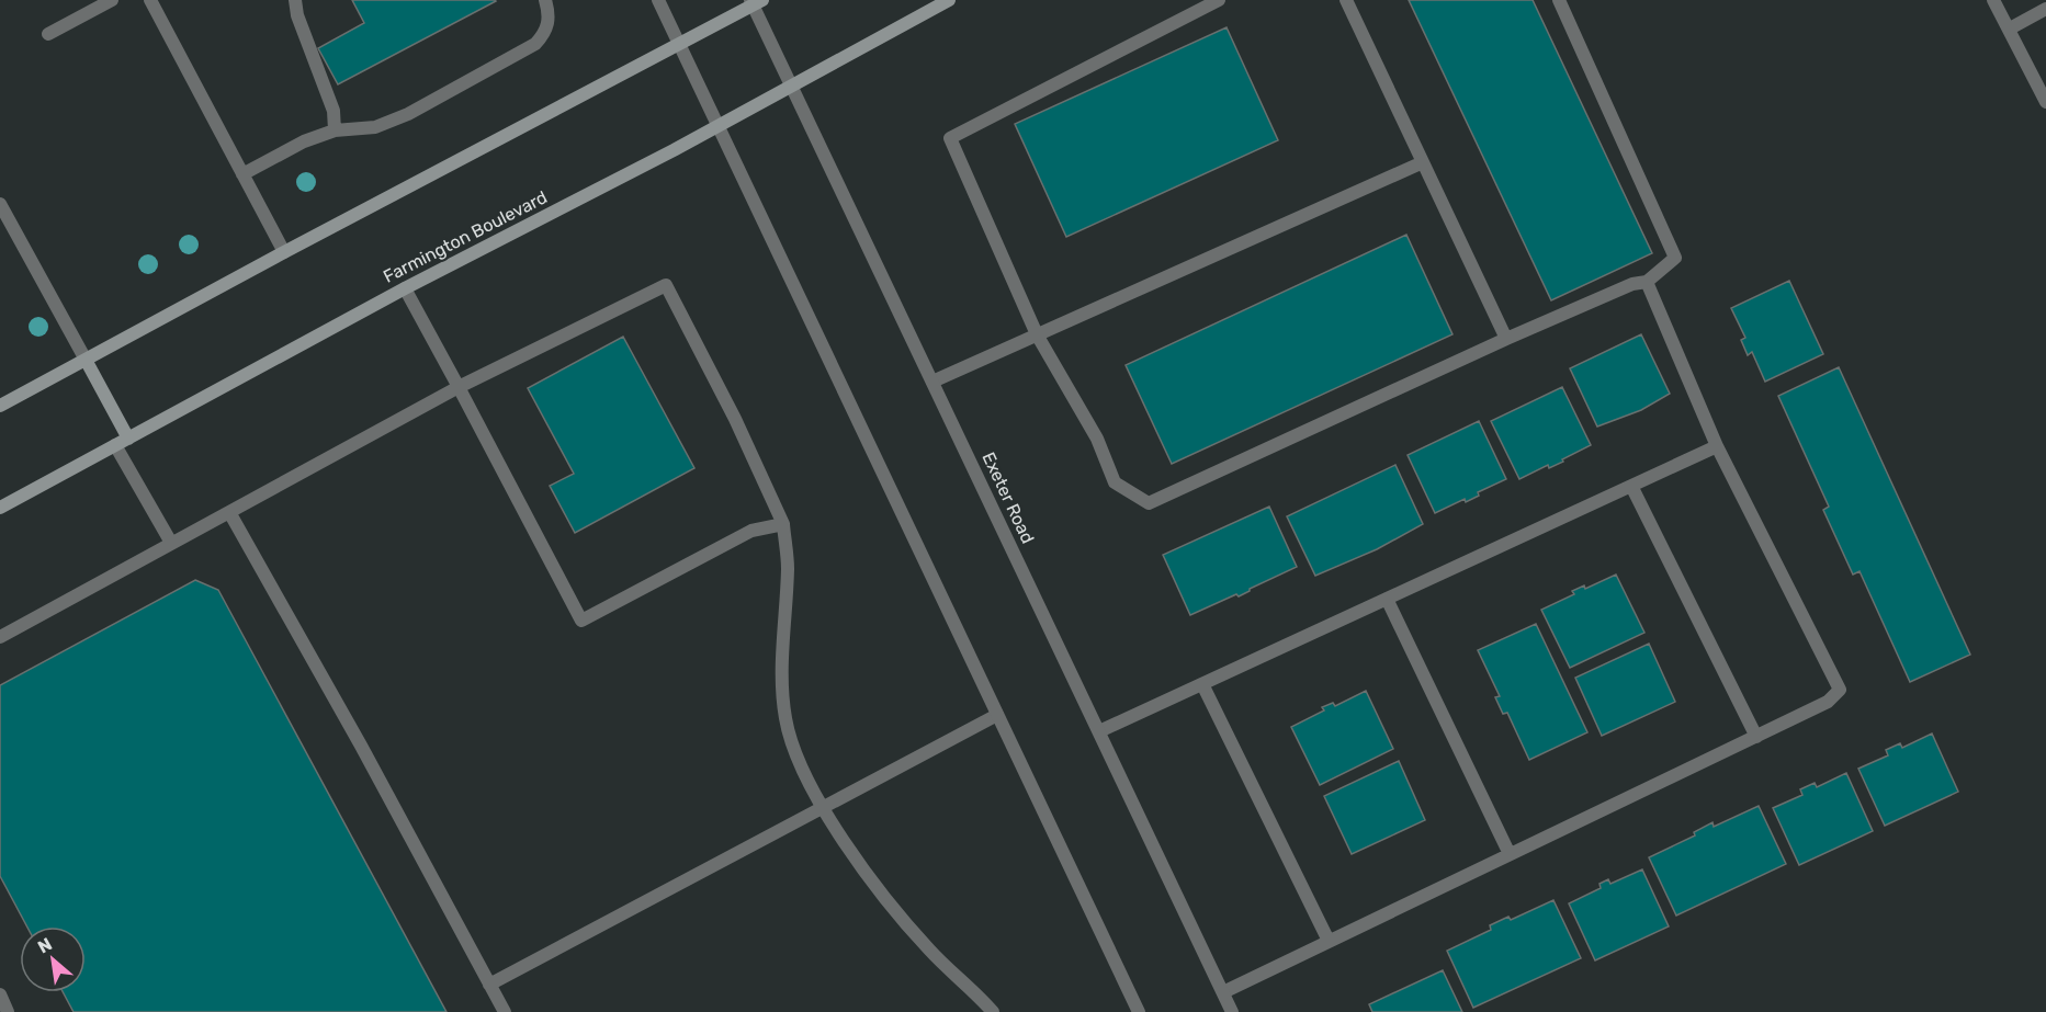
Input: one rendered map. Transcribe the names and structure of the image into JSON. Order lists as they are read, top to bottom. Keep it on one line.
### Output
{"streets":{"main road":["Farmington Boulevard"],"street":["Exeter Road"]},"crossings":[["Farmington Boulevard","Exeter Road"]],"north":"top left"}
